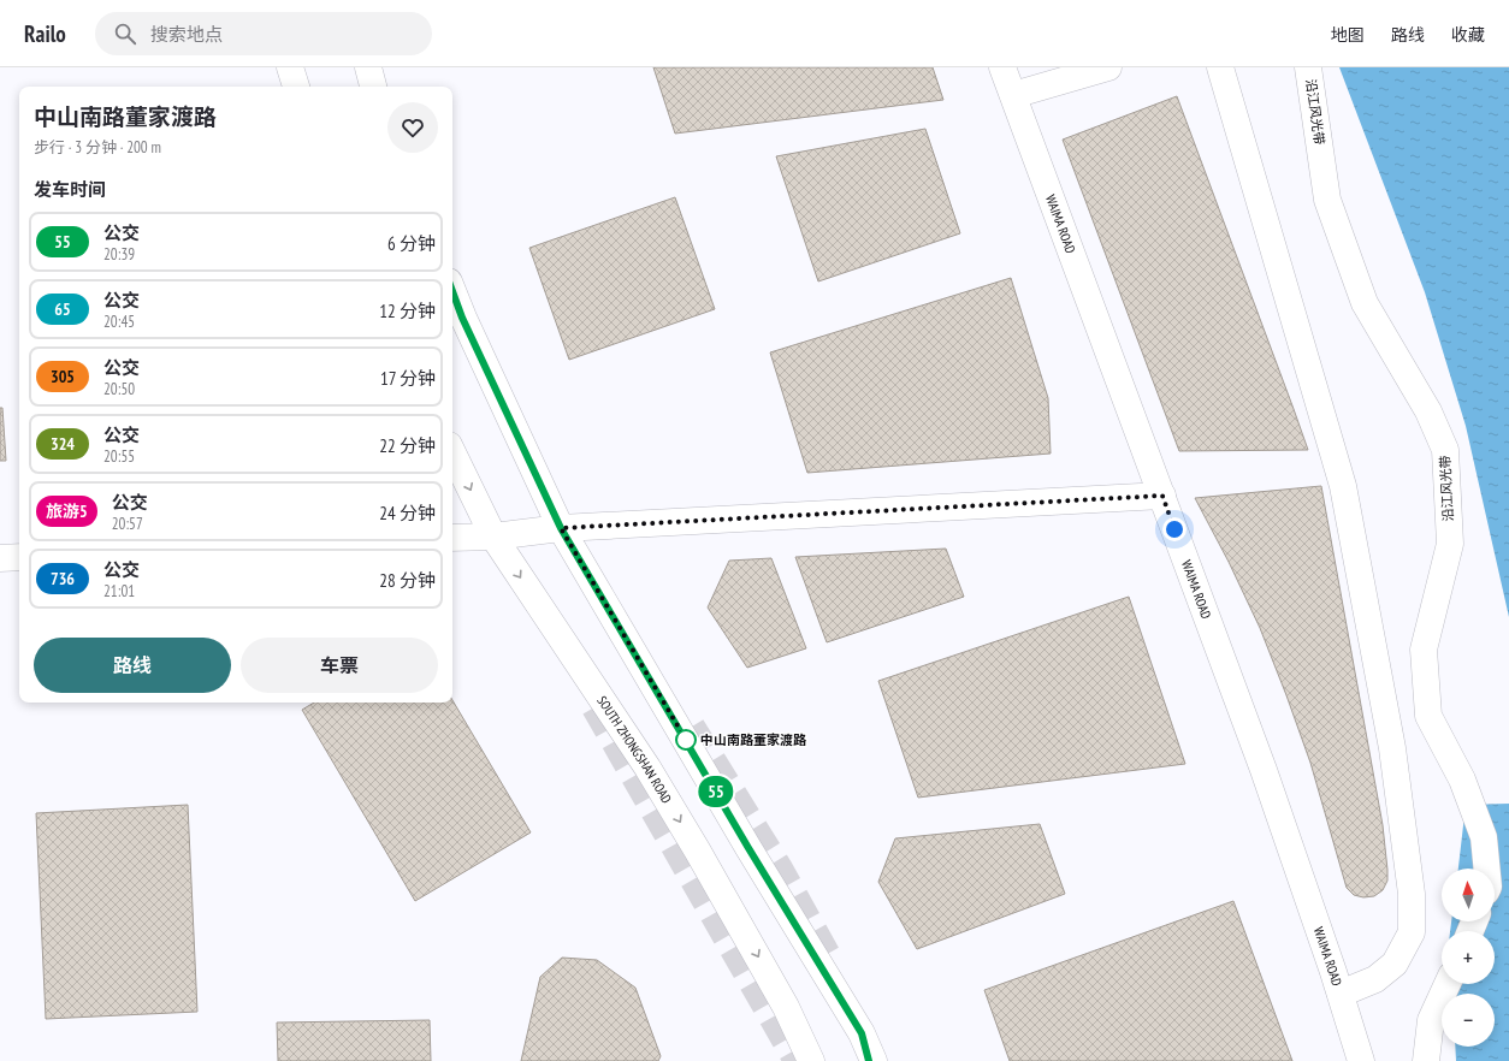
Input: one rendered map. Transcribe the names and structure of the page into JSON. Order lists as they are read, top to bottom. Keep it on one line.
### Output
{"streets":{"street":["沿江风光带","WAIMA ROAD","SOUTH ZHONGSHAN ROAD"]},"places":["中山南路董家渡路"],"lines":["bus line 55"],"north":"top","page":{"header":"Railo","search":"搜索地点","nav":["地图","路线","收藏"],"on_map":"55","heading":[["中山南路董家渡路","步行 · 3 分钟 · 200 m"],"发车时间"],"list":[{"mark":"55","name":"公交","note":"20:39","value":"6 分钟"},{"mark":"65","name":"公交","note":"20:45","value":"12 分钟"},{"mark":"305","name":"公交","note":"20:50","value":"17 分钟"},{"mark":"324","name":"公交","note":"20:55","value":"22 分钟"},{"mark":"旅游5","name":"公交","note":"20:57","value":"24 分钟"},{"mark":"736","name":"公交","note":"21:01","value":"28 分钟"}],"buttons":["路线","车票"],"map_buttons":["+","−"]}}
